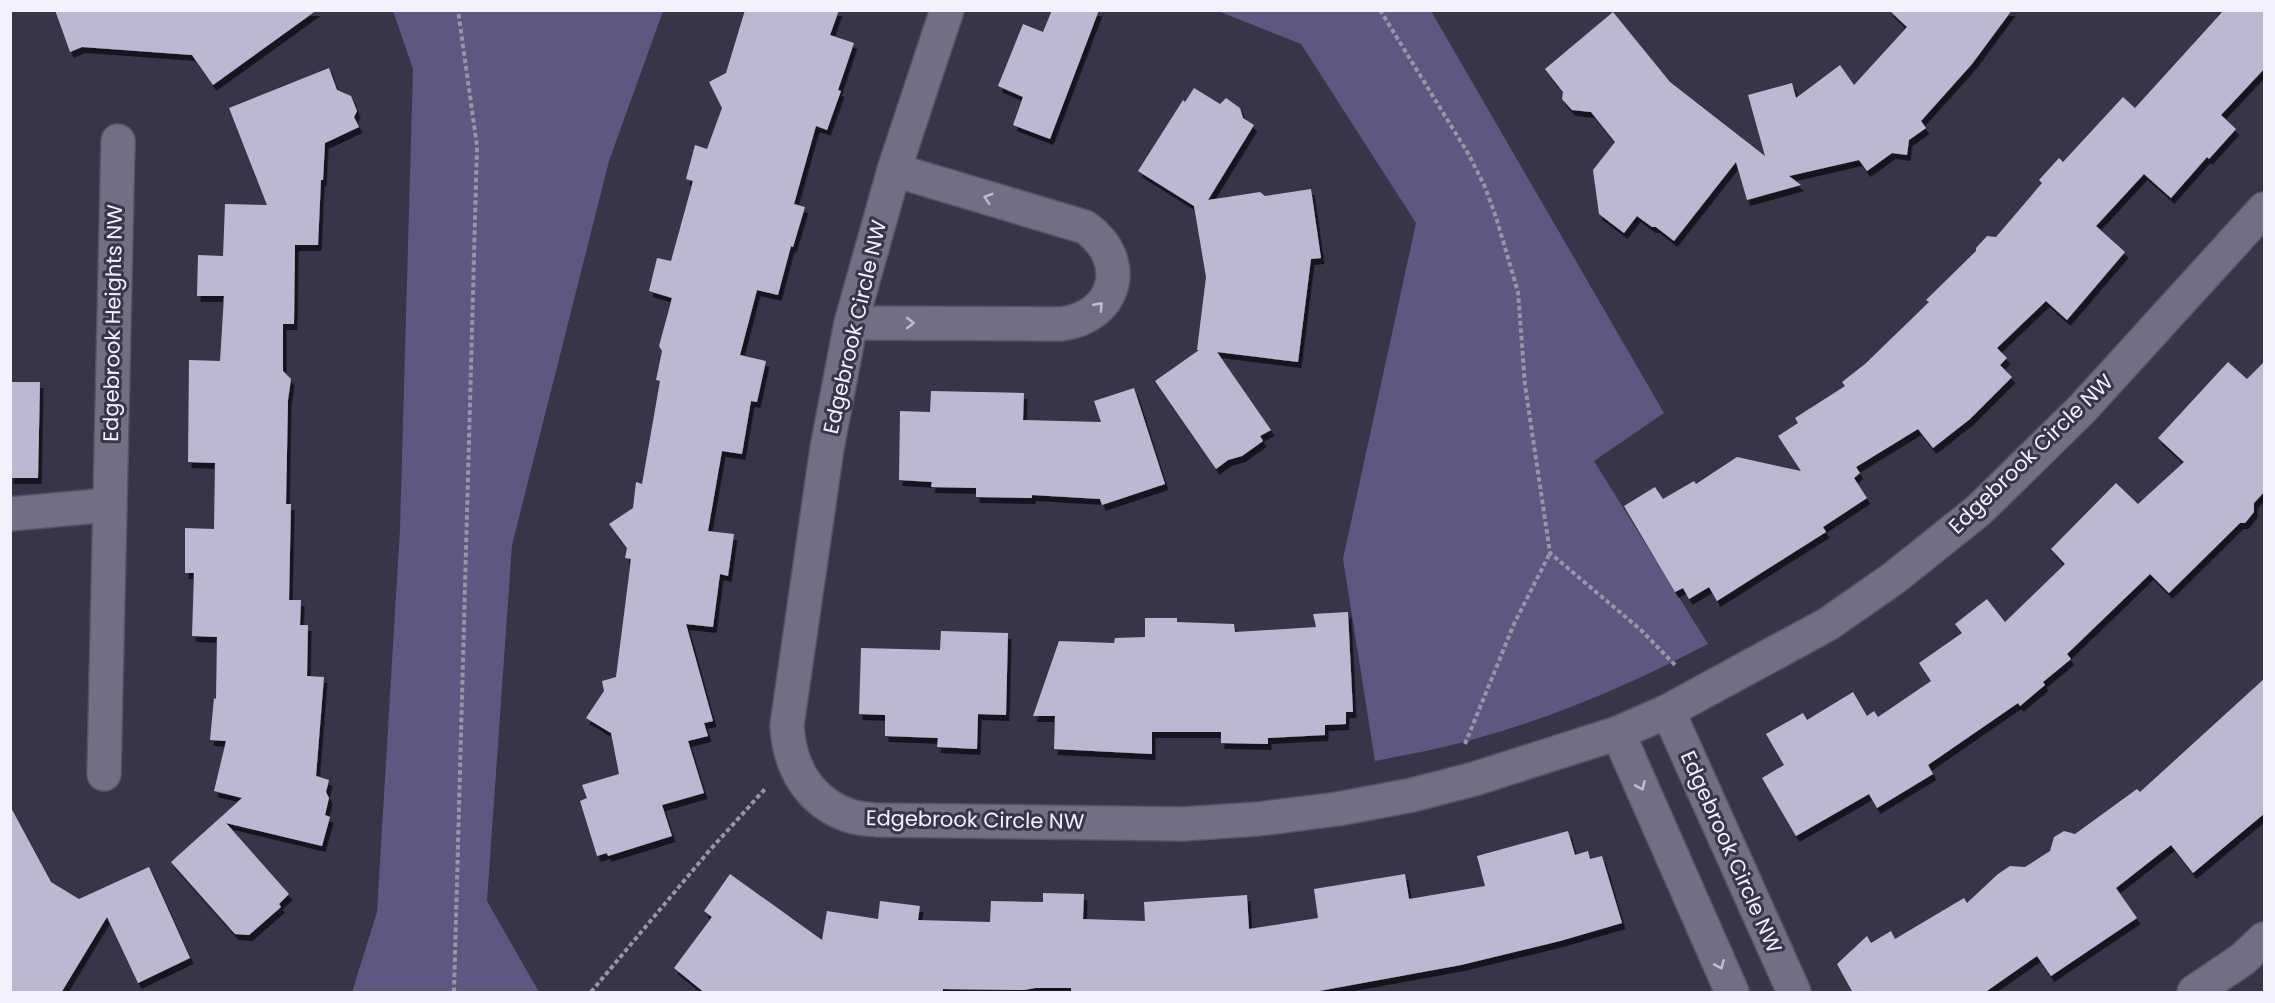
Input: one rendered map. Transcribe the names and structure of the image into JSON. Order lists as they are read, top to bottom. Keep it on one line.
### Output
{"streets":{"street":["Edgebrook Heights NW","Edgebrook Circle NW"]}}
